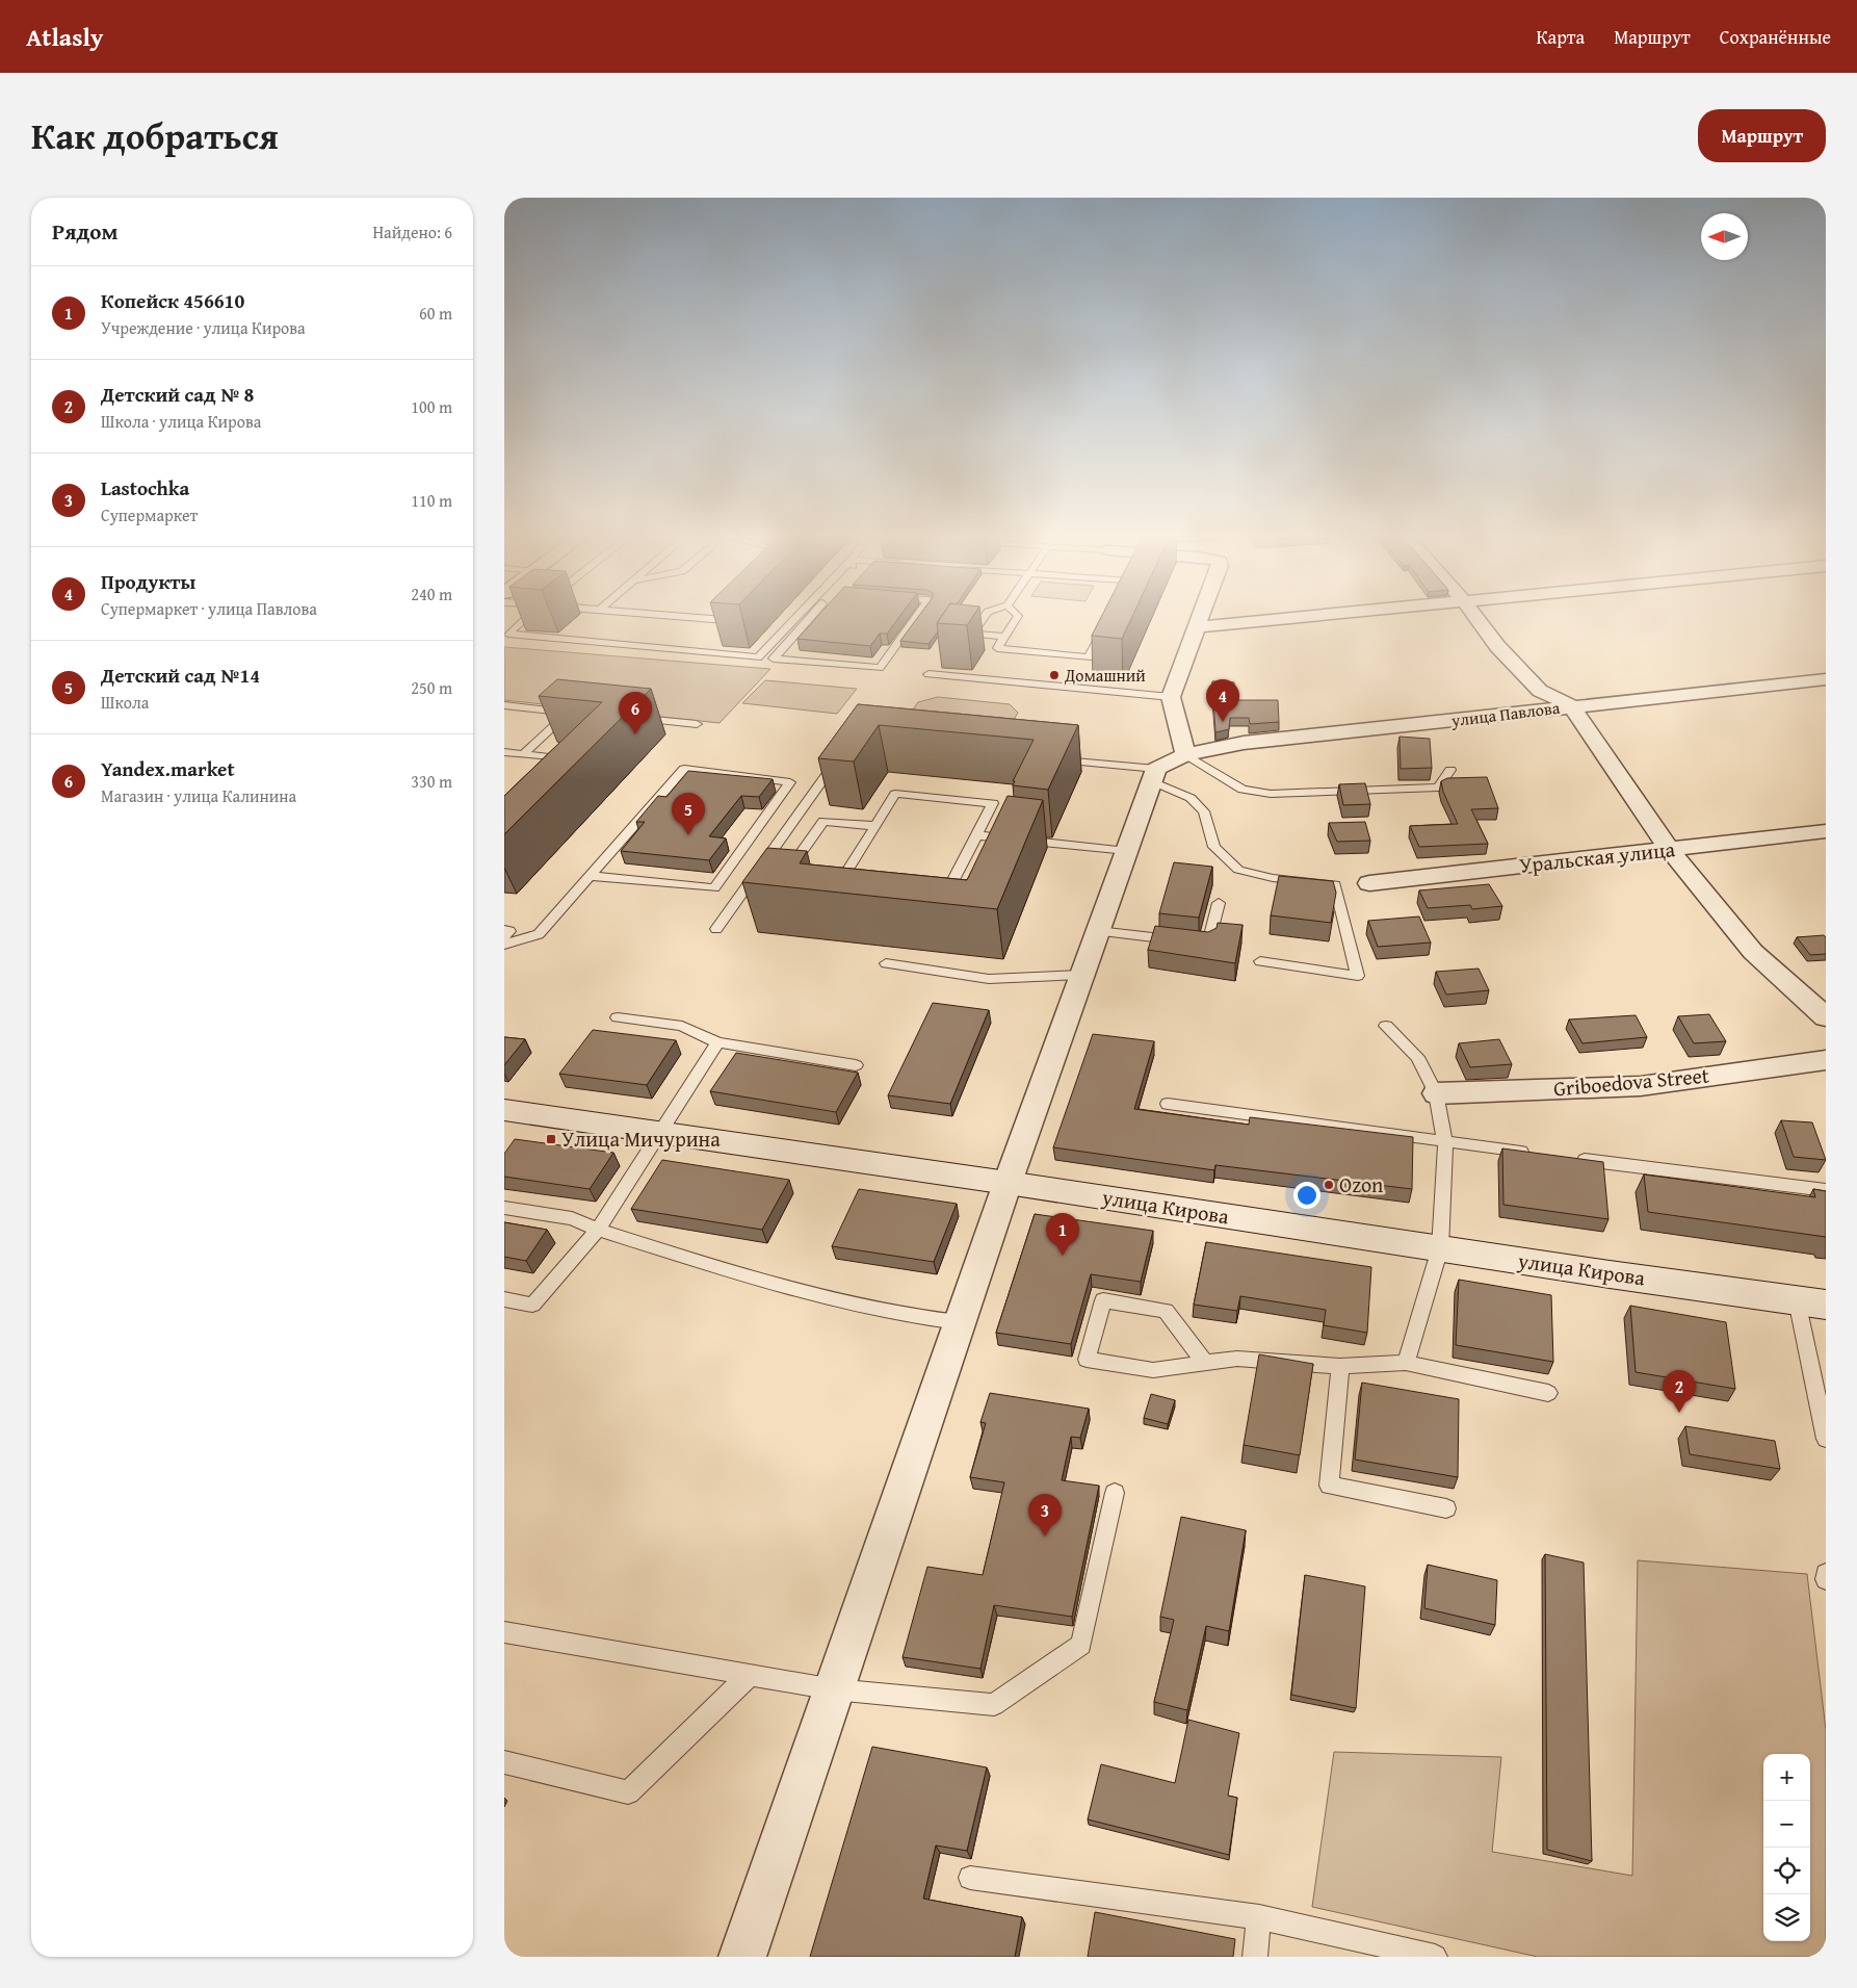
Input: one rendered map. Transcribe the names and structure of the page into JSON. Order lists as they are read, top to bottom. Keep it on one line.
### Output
{"streets":{"main road":["улица Кирова"],"street":["улица Павлова","Уральская улица","Griboedova Street"]},"places":{"other":["Домашний","Ozon"],"transit":["Улица Мичурина"]},"north":"left","page":{"header":"Atlasly","nav":["Карта","Маршрут","Сохранённые"],"title":"Как добраться","buttons":"Маршрут","heading":["Рядом","Найдено: 6"],"list":[{"mark":"1","name":"Копейск 456610","note":"Учреждение · улица Кирова","value":"60 m"},{"mark":"2","name":"Детский сад № 8","note":"Школа · улица Кирова","value":"100 m"},{"mark":"3","name":"Lastochka","note":"Супермаркет","value":"110 m"},{"mark":"4","name":"Продукты","note":"Супермаркет · улица Павлова","value":"240 m"},{"mark":"5","name":"Детский сад №14","note":"Школа","value":"250 m"},{"mark":"6","name":"Yandex.market","note":"Магазин · улица Калинина","value":"330 m"}],"pins":["4","6","5","1","2","3"],"map_buttons":["+","−"]}}
